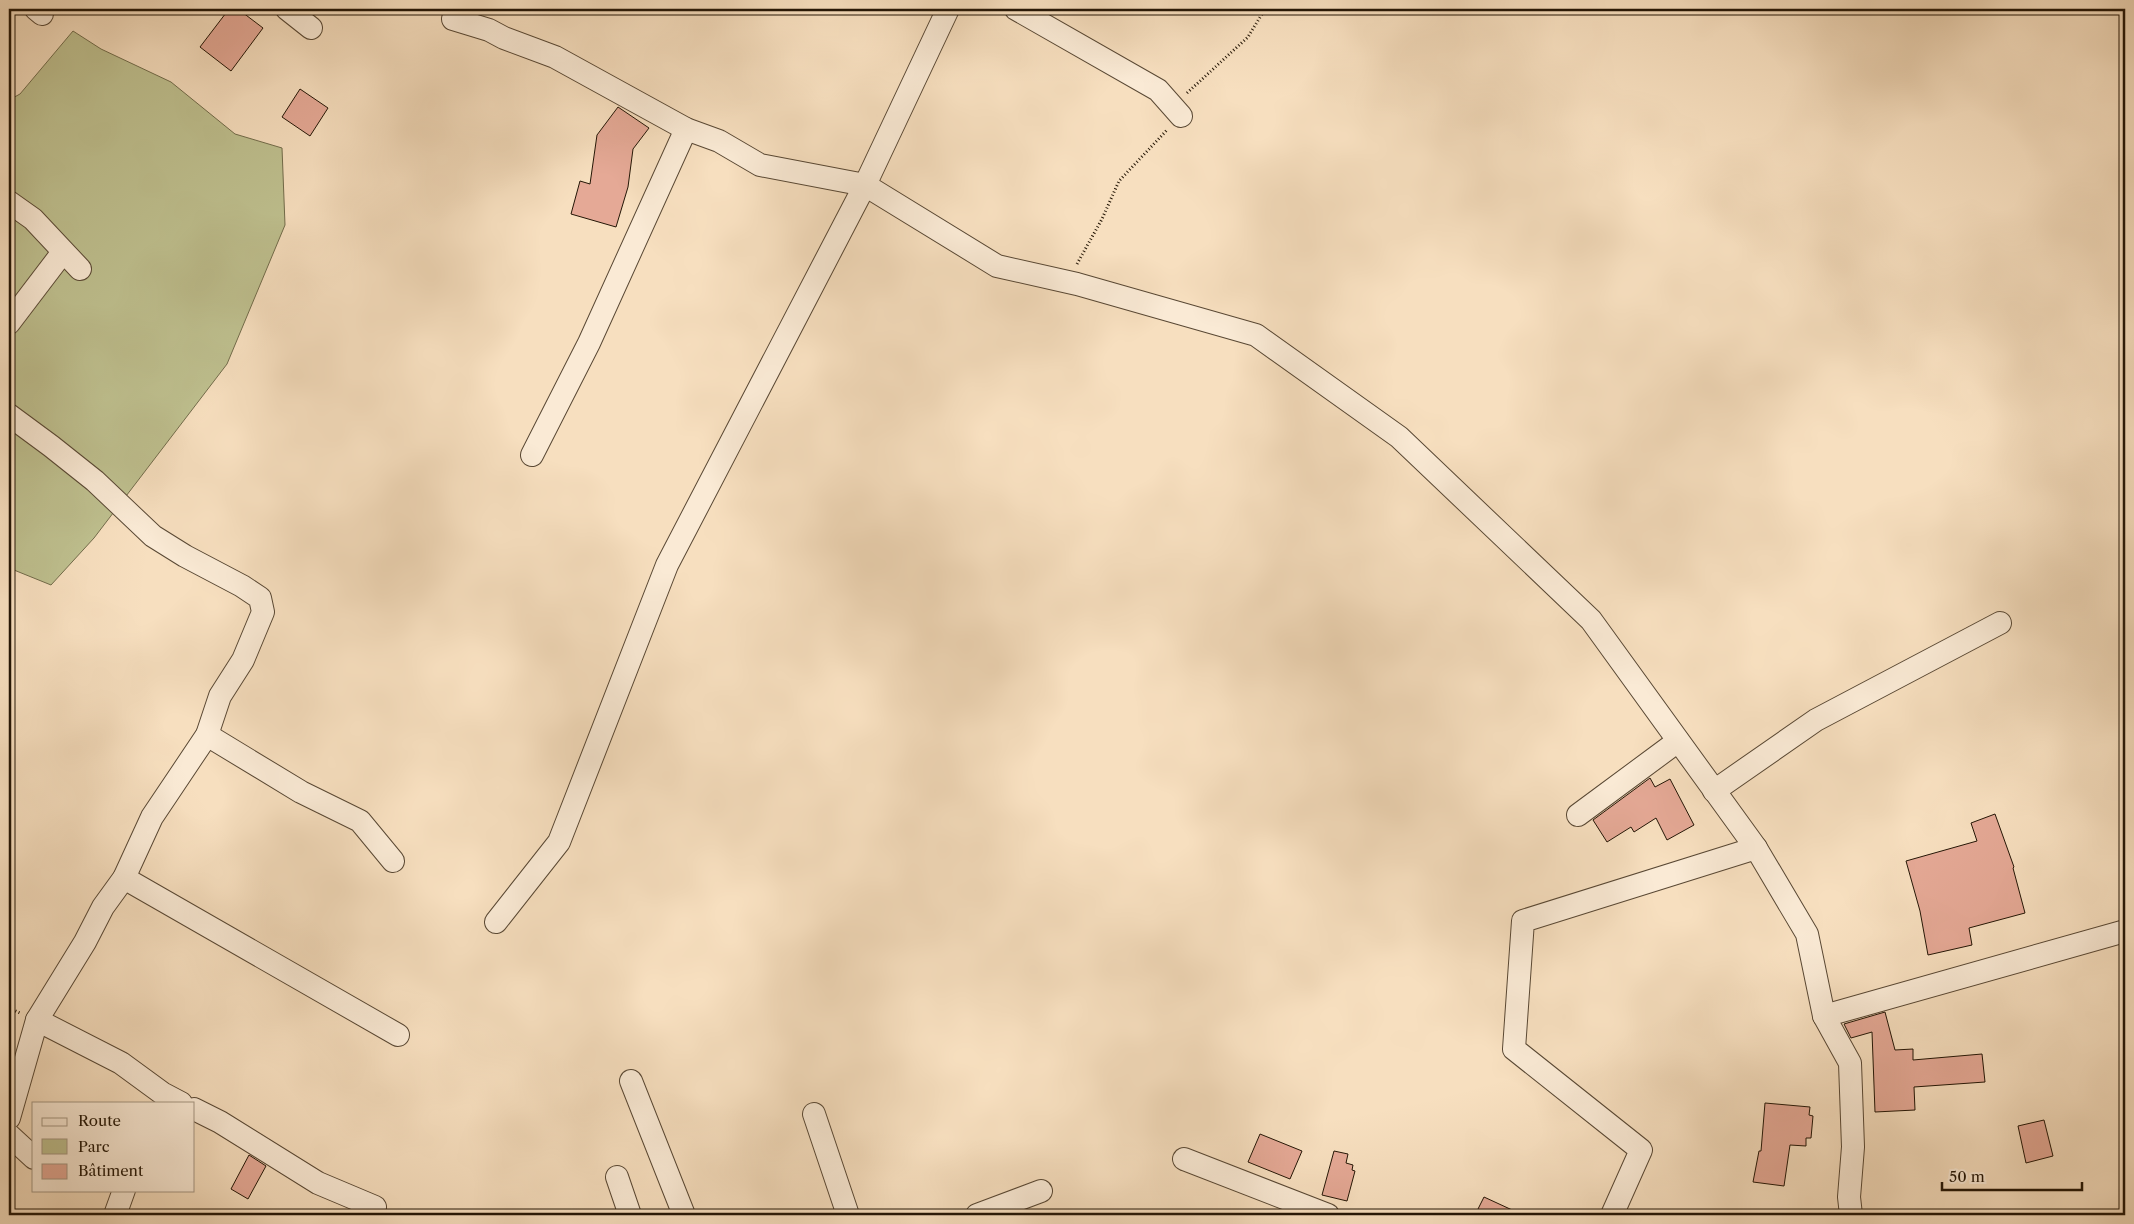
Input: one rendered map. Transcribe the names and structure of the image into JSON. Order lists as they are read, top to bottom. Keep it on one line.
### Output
{"legend":["Route","Parc","Bâtiment"],"scale_bar":"50 m"}
